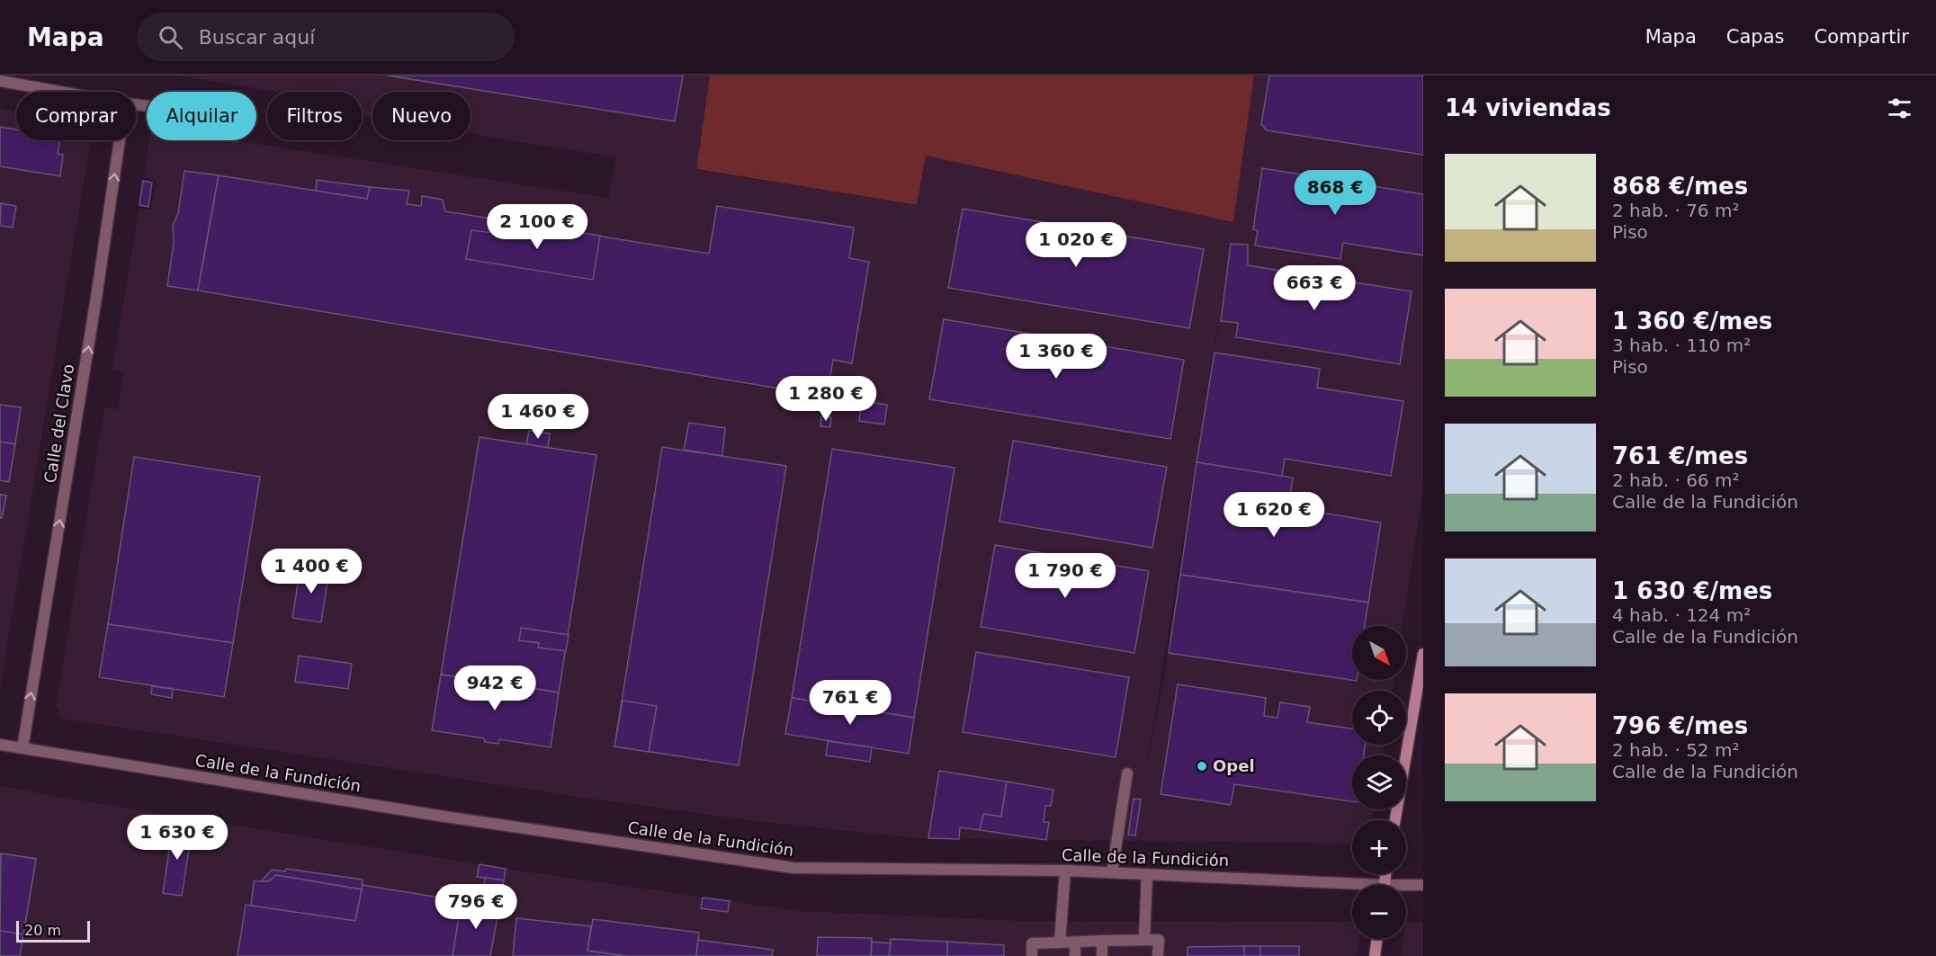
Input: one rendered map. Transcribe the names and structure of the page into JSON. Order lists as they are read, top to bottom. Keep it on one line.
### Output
{"streets":{"street":["Calle del Clavo","Calle de la Fundición"]},"crossings":[["Calle del Clavo","Calle de la Fundición"]],"one_way":["Calle del Clavo"],"places":["Opel"],"scale_bar":"20 m","north":"bottom right","page":{"header":"Mapa","search":"Buscar aquí","nav":["Mapa","Capas","Compartir"],"heading":"14 viviendas","chip":["Comprar","Alquilar","Filtros","Nuevo"],"list":[{"name":"868 €/mes","note":"2 hab. · 76 m² · Piso"},{"name":"1 360 €/mes","note":"3 hab. · 110 m² · Piso"},{"name":"761 €/mes","note":"2 hab. · 66 m² · Calle de la Fundición"},{"name":"1 630 €/mes","note":"4 hab. · 124 m² · Calle de la Fundición"},{"name":"796 €/mes","note":"2 hab. · 52 m² · Calle de la Fundición"}],"price":["868 €","2 100 €","1 020 €","663 €","1 360 €","1 280 €","1 460 €","1 620 €","1 400 €","1 790 €","942 €","761 €","1 630 €","796 €"],"map_buttons":["+","−"],"scale":"20 m"}}
